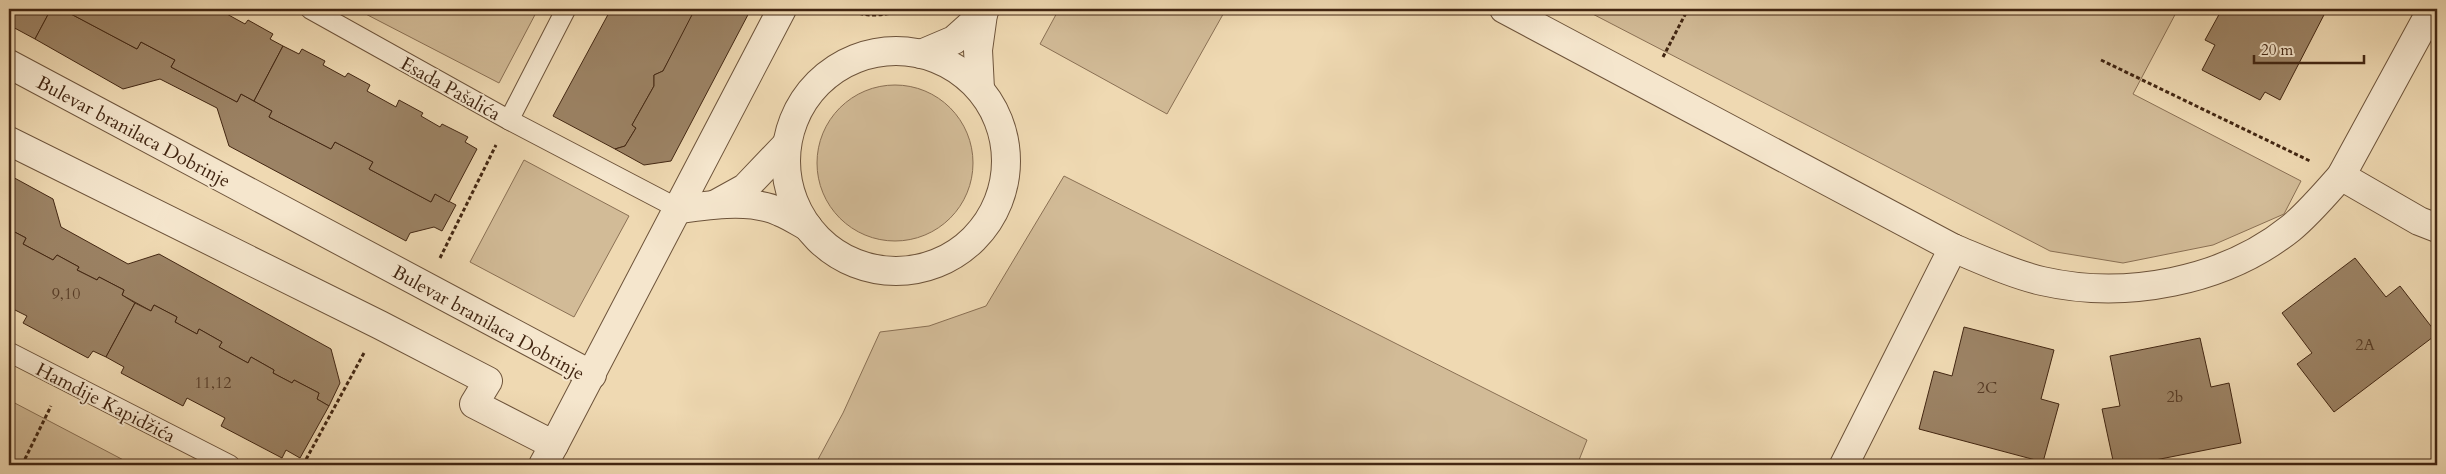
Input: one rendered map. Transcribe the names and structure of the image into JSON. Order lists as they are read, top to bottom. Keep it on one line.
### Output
{"streets":{"street":["Bulevar branilaca Dobrinje"],"lane":["Esada Pašalića","Hamdije Kapidžića"]},"house_numbers":["9,10","2A","11,12","2C","2b"],"scale_bar":"20 m"}
